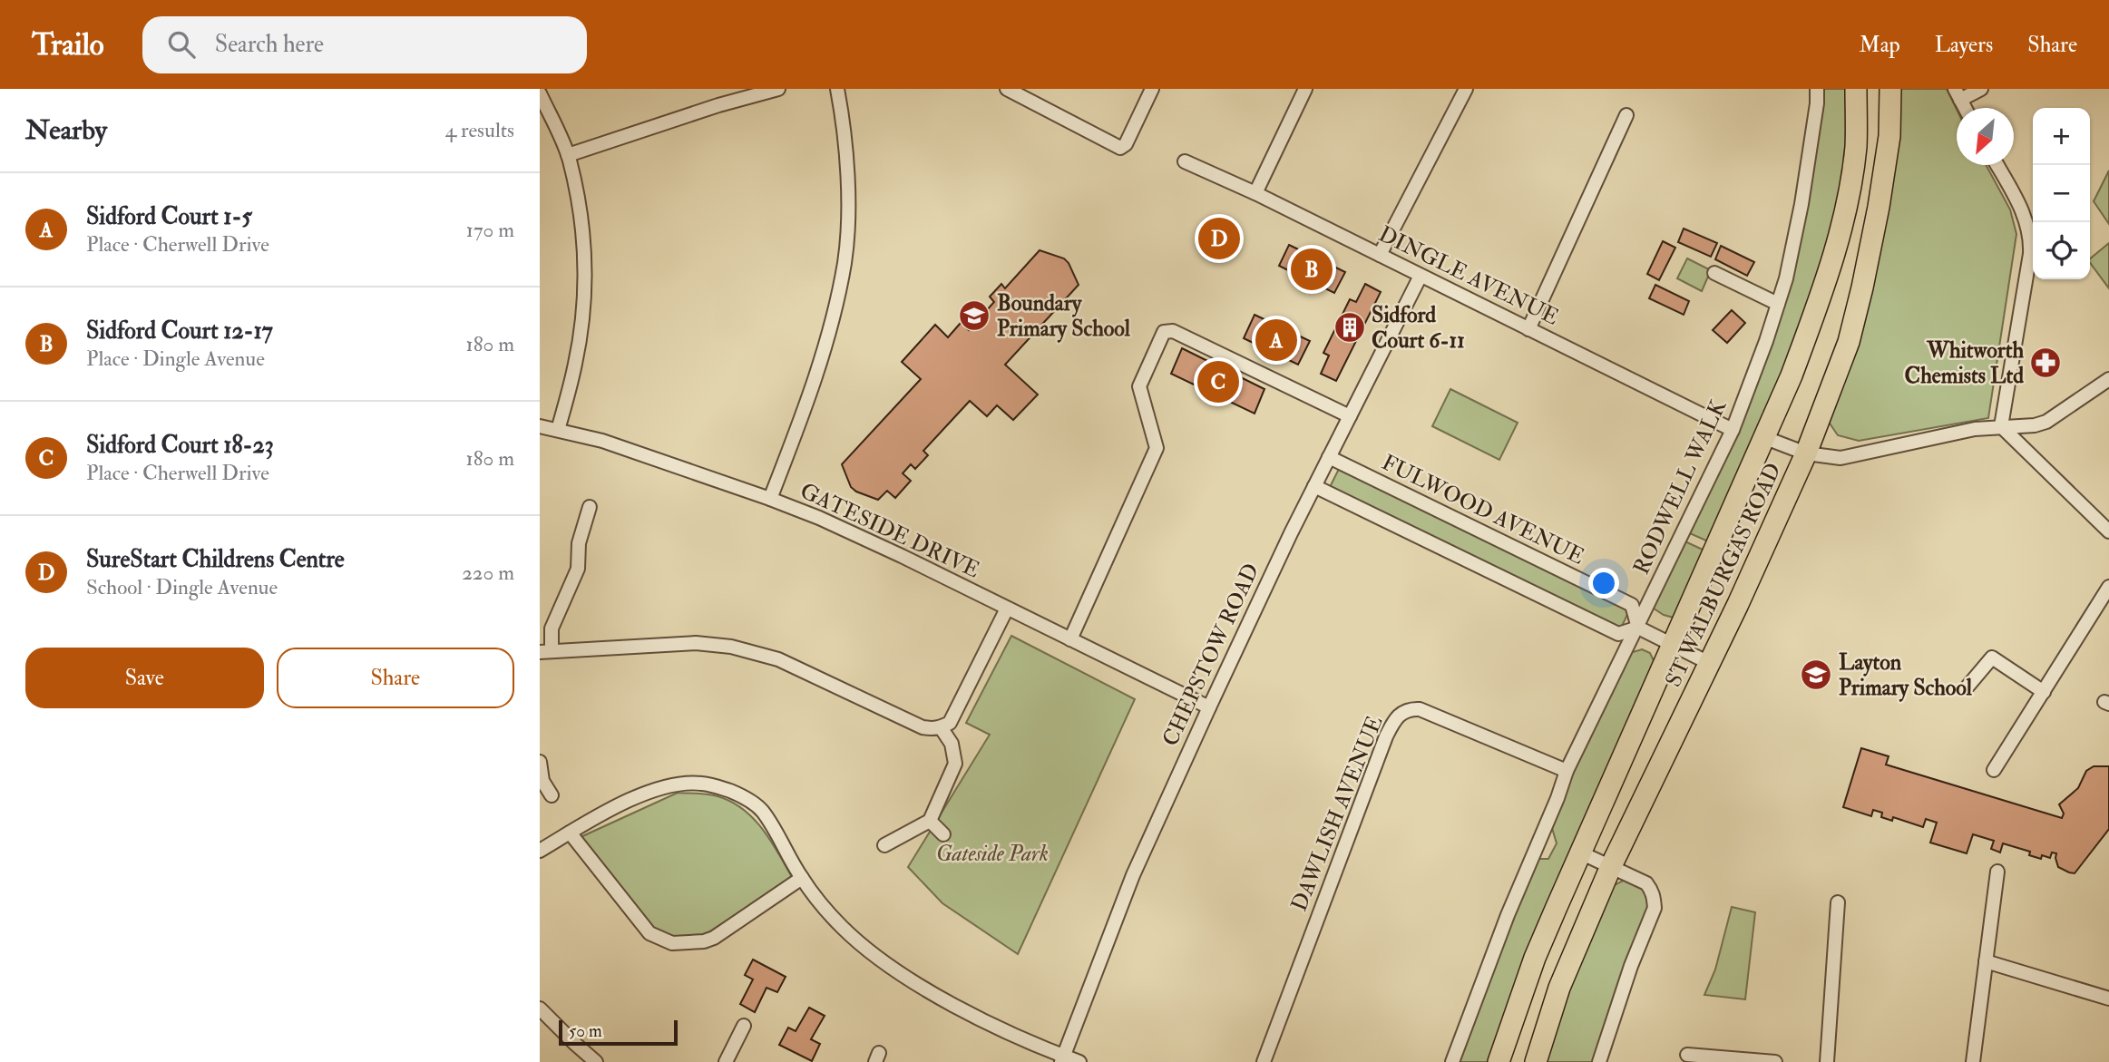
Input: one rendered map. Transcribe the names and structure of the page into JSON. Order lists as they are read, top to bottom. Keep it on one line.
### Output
{"streets":{"main road":["ST WALBURGAS ROAD"],"street":["DINGLE AVENUE","RODWELL WALK","FULWOOD AVENUE","GATESIDE DRIVE","CHEPSTOW ROAD","DAWLISH AVENUE"]},"crossings":[["DINGLE AVENUE","RODWELL WALK"],["DINGLE AVENUE","CHEPSTOW ROAD"],["RODWELL WALK","FULWOOD AVENUE"],["RODWELL WALK","DAWLISH AVENUE"],["FULWOOD AVENUE","CHEPSTOW ROAD"],["GATESIDE DRIVE","CHEPSTOW ROAD"]],"parks":["Gateside Park"],"places":{"school or university":["Boundary Primary School","Layton Primary School"],"building":["Sidford Court 6-11"],"pharmacy":["Whitworth Chemists Ltd"]},"scale_bar":"50 m","north":"bottom left","page":{"header":"Trailo","search":"Search here","nav":["Map","Layers","Share"],"heading":["Nearby","4 results"],"map_buttons":["+","−"],"list":[{"mark":"A","name":"Sidford Court 1-5","note":"Place · Cherwell Drive","value":"170 m"},{"mark":"B","name":"Sidford Court 12-17","note":"Place · Dingle Avenue","value":"180 m"},{"mark":"C","name":"Sidford Court 18-23","note":"Place · Cherwell Drive","value":"180 m"},{"mark":"D","name":"SureStart Childrens Centre","note":"School · Dingle Avenue","value":"220 m"}],"pins":["D","B","A","C"],"buttons":["Save","Share"],"scale":"50 m"}}
